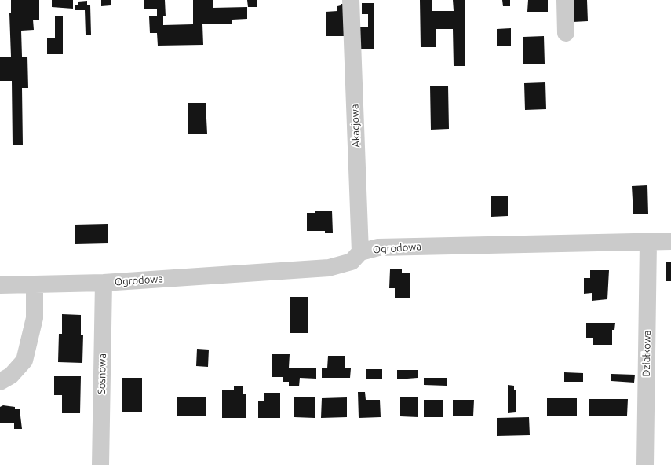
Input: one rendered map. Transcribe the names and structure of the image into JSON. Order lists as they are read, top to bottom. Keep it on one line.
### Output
{"streets":{"street":["Akacjowa","Ogrodowa","Działkowa","Sosnowa"]},"crossings":[["Akacjowa","Ogrodowa"],["Ogrodowa","Działkowa"],["Ogrodowa","Sosnowa"]]}
